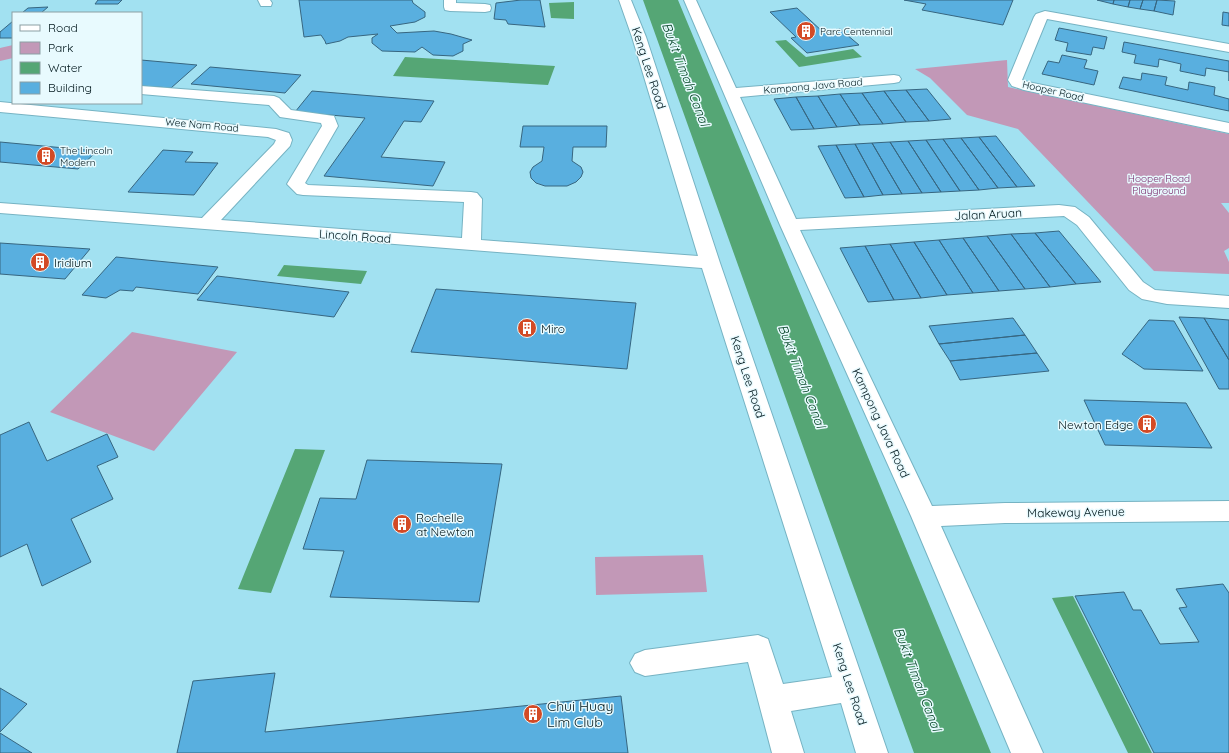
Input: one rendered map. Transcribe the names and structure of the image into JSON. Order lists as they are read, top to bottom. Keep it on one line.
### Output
{"streets":{"street":["Keng Lee Road","Kampong Java Road","Hooper Road","Wee Nam Road","Jalan Aruan","Lincoln Road","Makeway Avenue"]},"crossings":[["Keng Lee Road","Lincoln Road"],["Kampong Java Road","Jalan Aruan"],["Kampong Java Road","Makeway Avenue"],["Wee Nam Road","Lincoln Road"]],"water":["Bukit Timah Canal"],"parks":["Hooper Road Playground"],"places":{"building":["Parc Centennial","The Lincoln Modern","Iridium","Miro","Newton Edge","Rochelle at Newton","Chui Huay Lim Club"]},"legend":["Road","Park","Water","Building"]}
